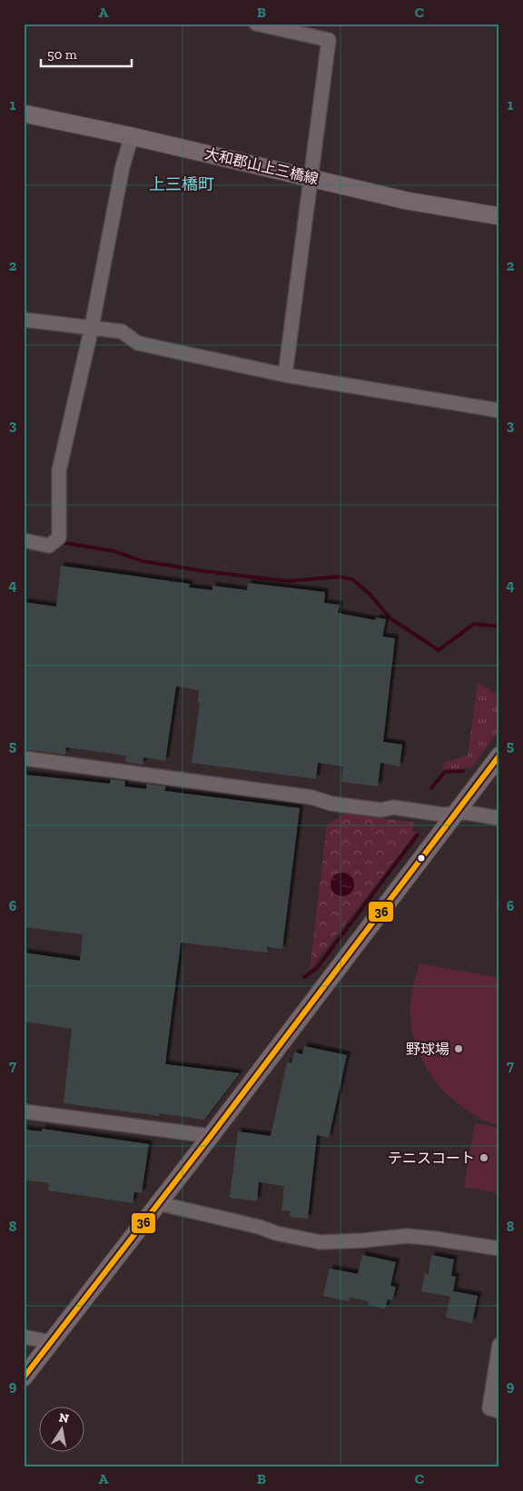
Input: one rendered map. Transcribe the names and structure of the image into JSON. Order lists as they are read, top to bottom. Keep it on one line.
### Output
{"streets":{"main road":["大和郡山上三橋線"]},"districts":["上三橋町"],"places":["野球場","テニスコート"],"lines":["transit line 36"],"scale_bar":"50 m","north":"top","grid":{"columns":["A","B","C"],"rows":["1","2","3","4","5","6","7","8","9"]}}
